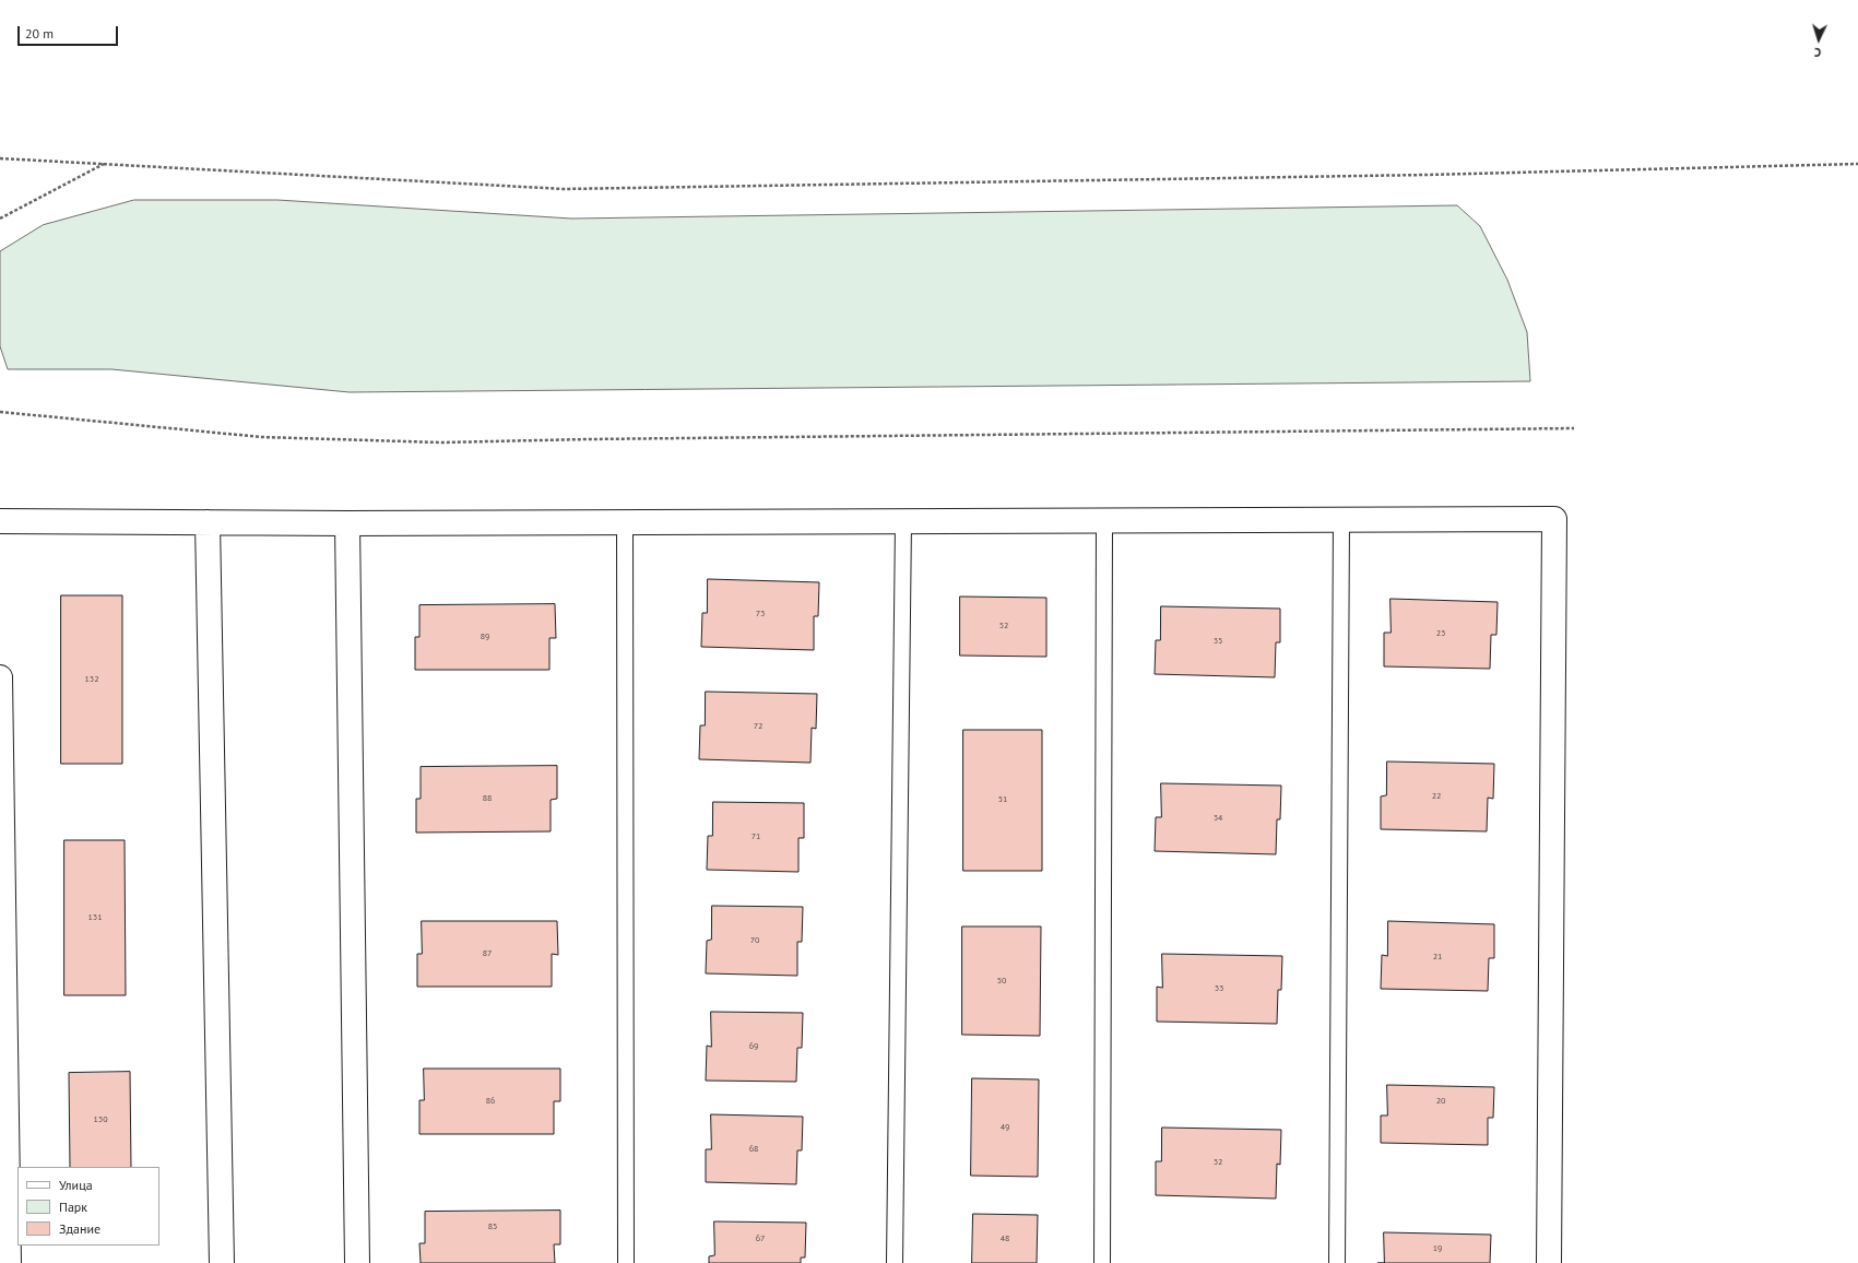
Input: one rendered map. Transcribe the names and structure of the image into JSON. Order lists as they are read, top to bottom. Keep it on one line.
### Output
{"house_numbers":["73","52","23","89","35","132","72","22","88","51","34","71","131","70","87","21","50","33","69","86","20","130","49","68","32","85","67","48","19"],"legend":["Улица","Парк","Здание"],"scale_bar":"20 m","north":"bottom"}
